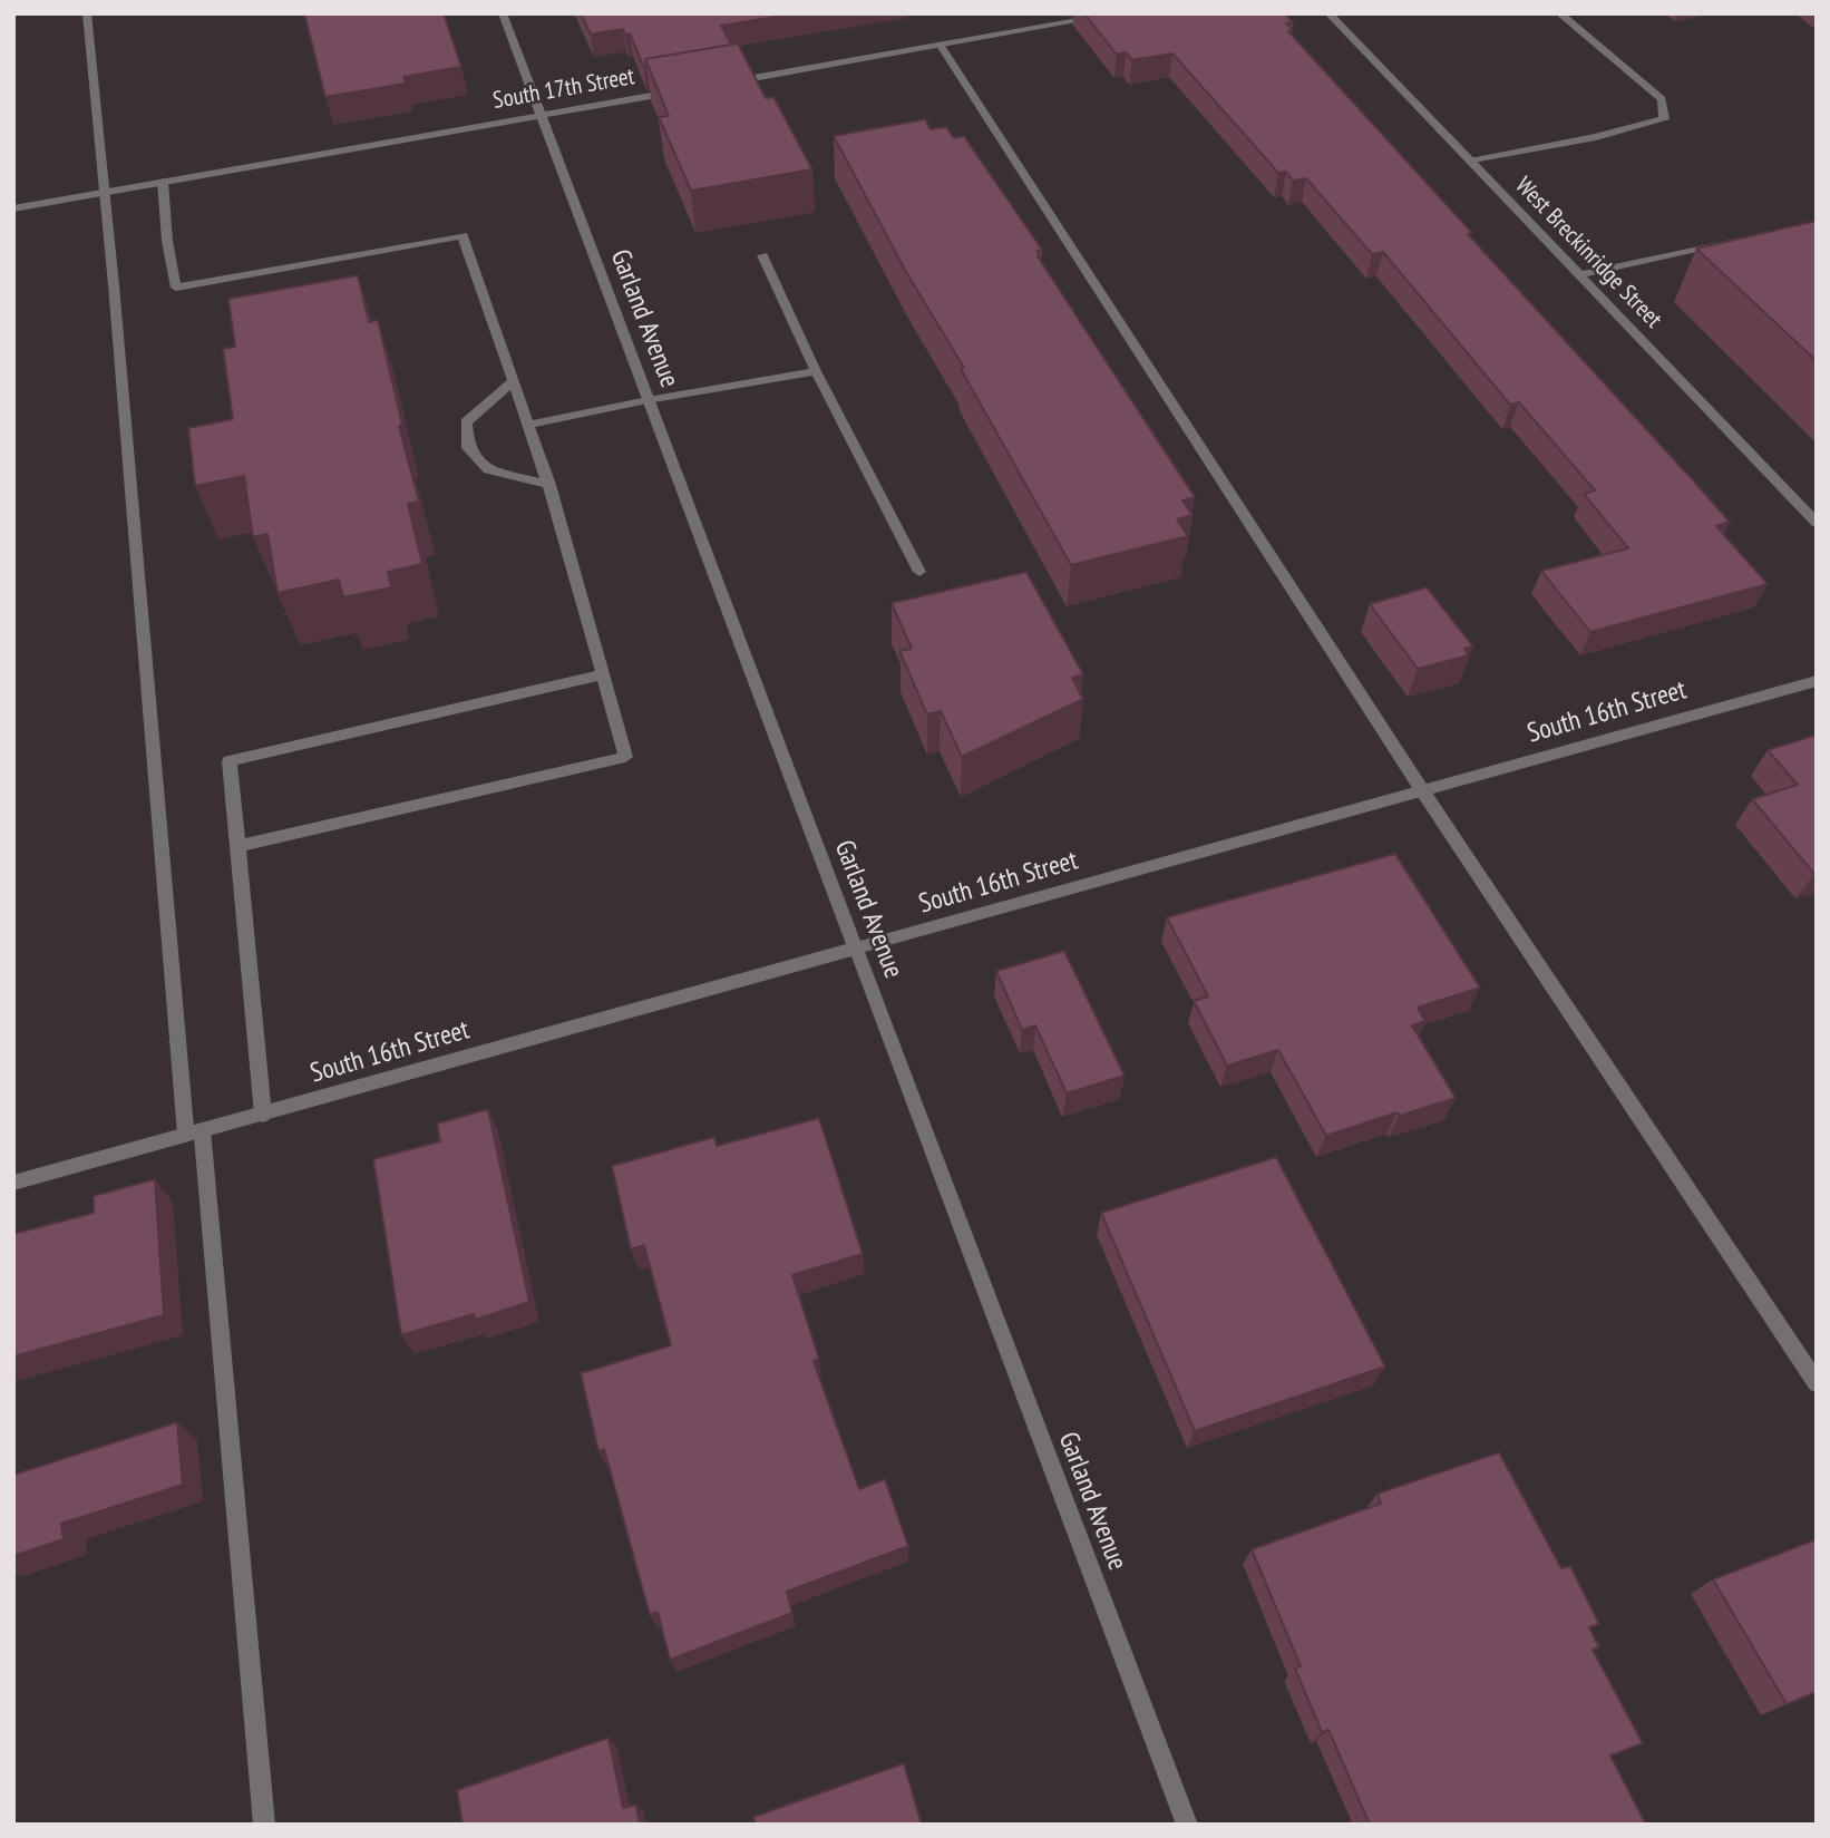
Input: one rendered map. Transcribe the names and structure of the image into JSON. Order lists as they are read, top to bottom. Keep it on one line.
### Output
{"streets":{"street":["South 17th Street","West Breckinridge Street","Garland Avenue","South 16th Street"]},"crossings":[["South 17th Street","Garland Avenue"],["Garland Avenue","South 16th Street"]]}
